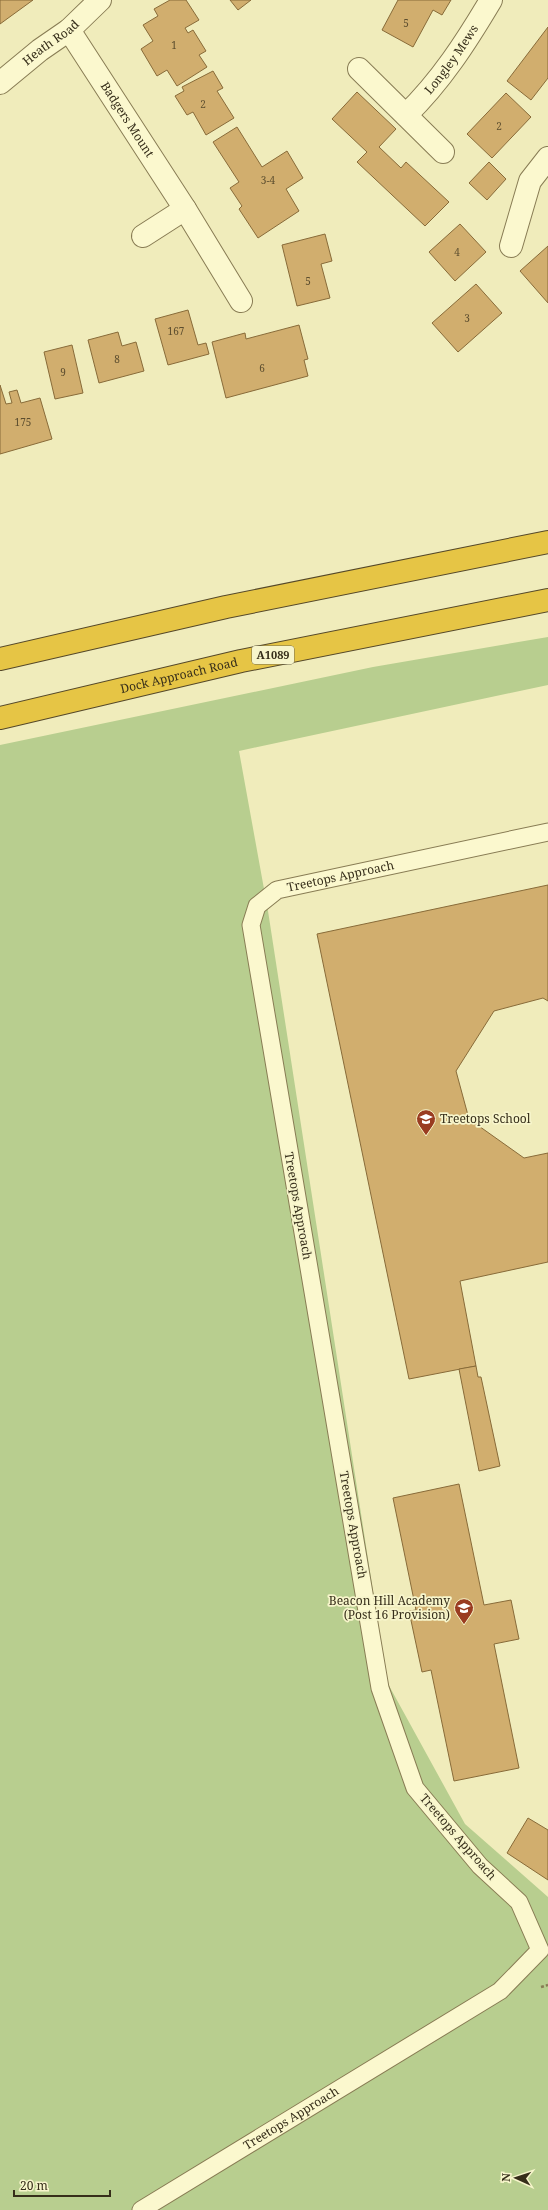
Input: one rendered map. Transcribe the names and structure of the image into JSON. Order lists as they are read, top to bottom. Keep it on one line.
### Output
{"streets":{"highway":["A1089","Dock Approach Road"],"street":["Heath Road","Longley Mews","Badgers Mount"],"lane":["Treetops Approach"]},"crossings":[["Heath Road","Badgers Mount"]],"places":{"school or university":["Treetops School","Beacon Hill Academy (Post 16 Provision)"]},"house_numbers":["5","1","2","2","3-4","4","5","3","167","8","6","9","175"],"scale_bar":"20 m","north":"left"}
